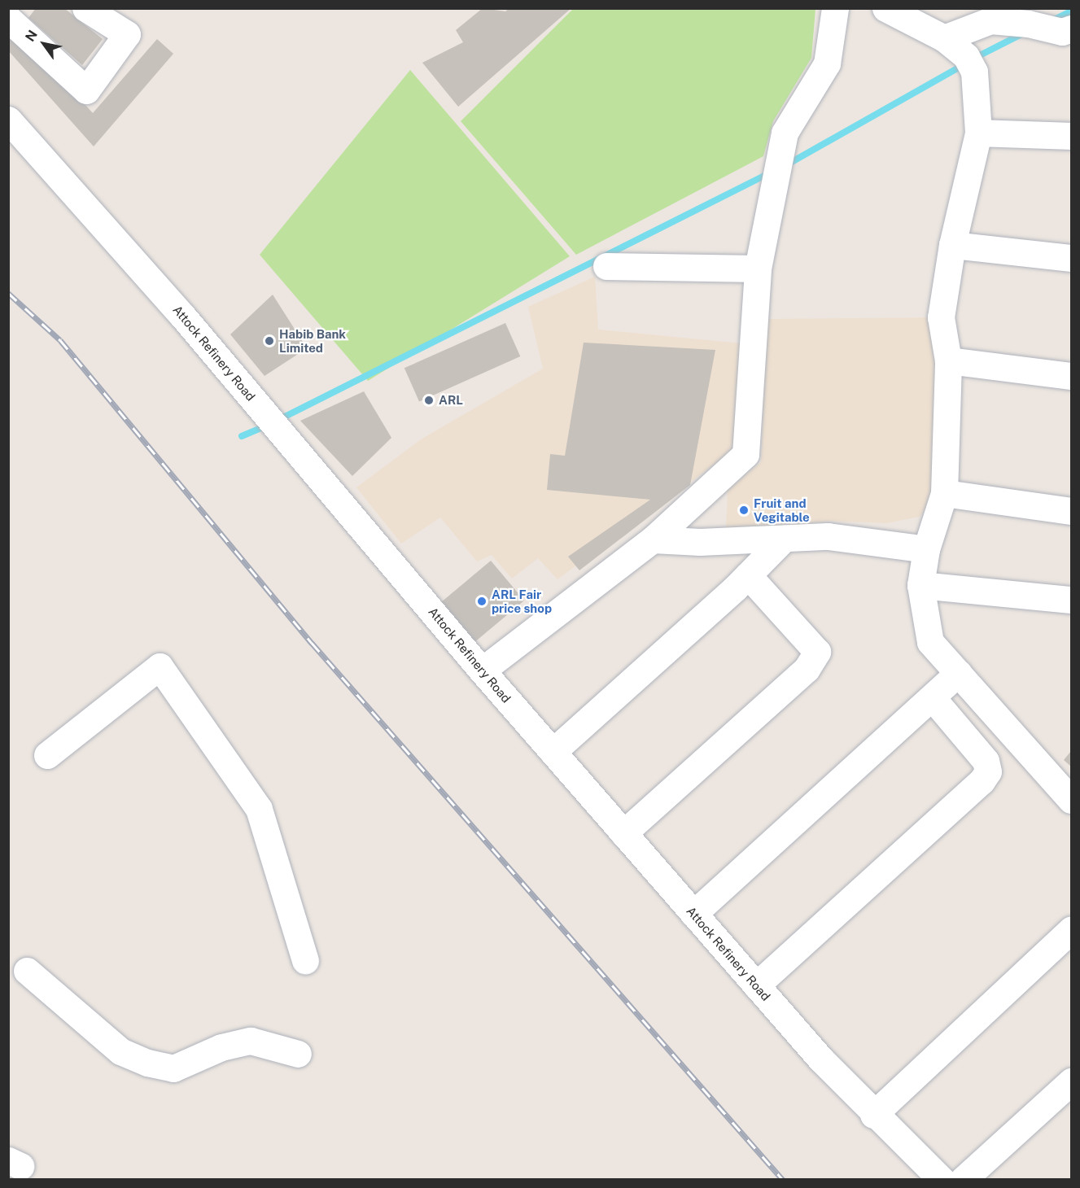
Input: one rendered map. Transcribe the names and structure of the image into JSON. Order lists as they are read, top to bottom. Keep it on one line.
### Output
{"streets":{"street":["Attock Refinery Road"]},"places":["Habib Bank Limited","ARL","Fruit and Vegitable","ARL Fair price shop"],"north":"top left"}
